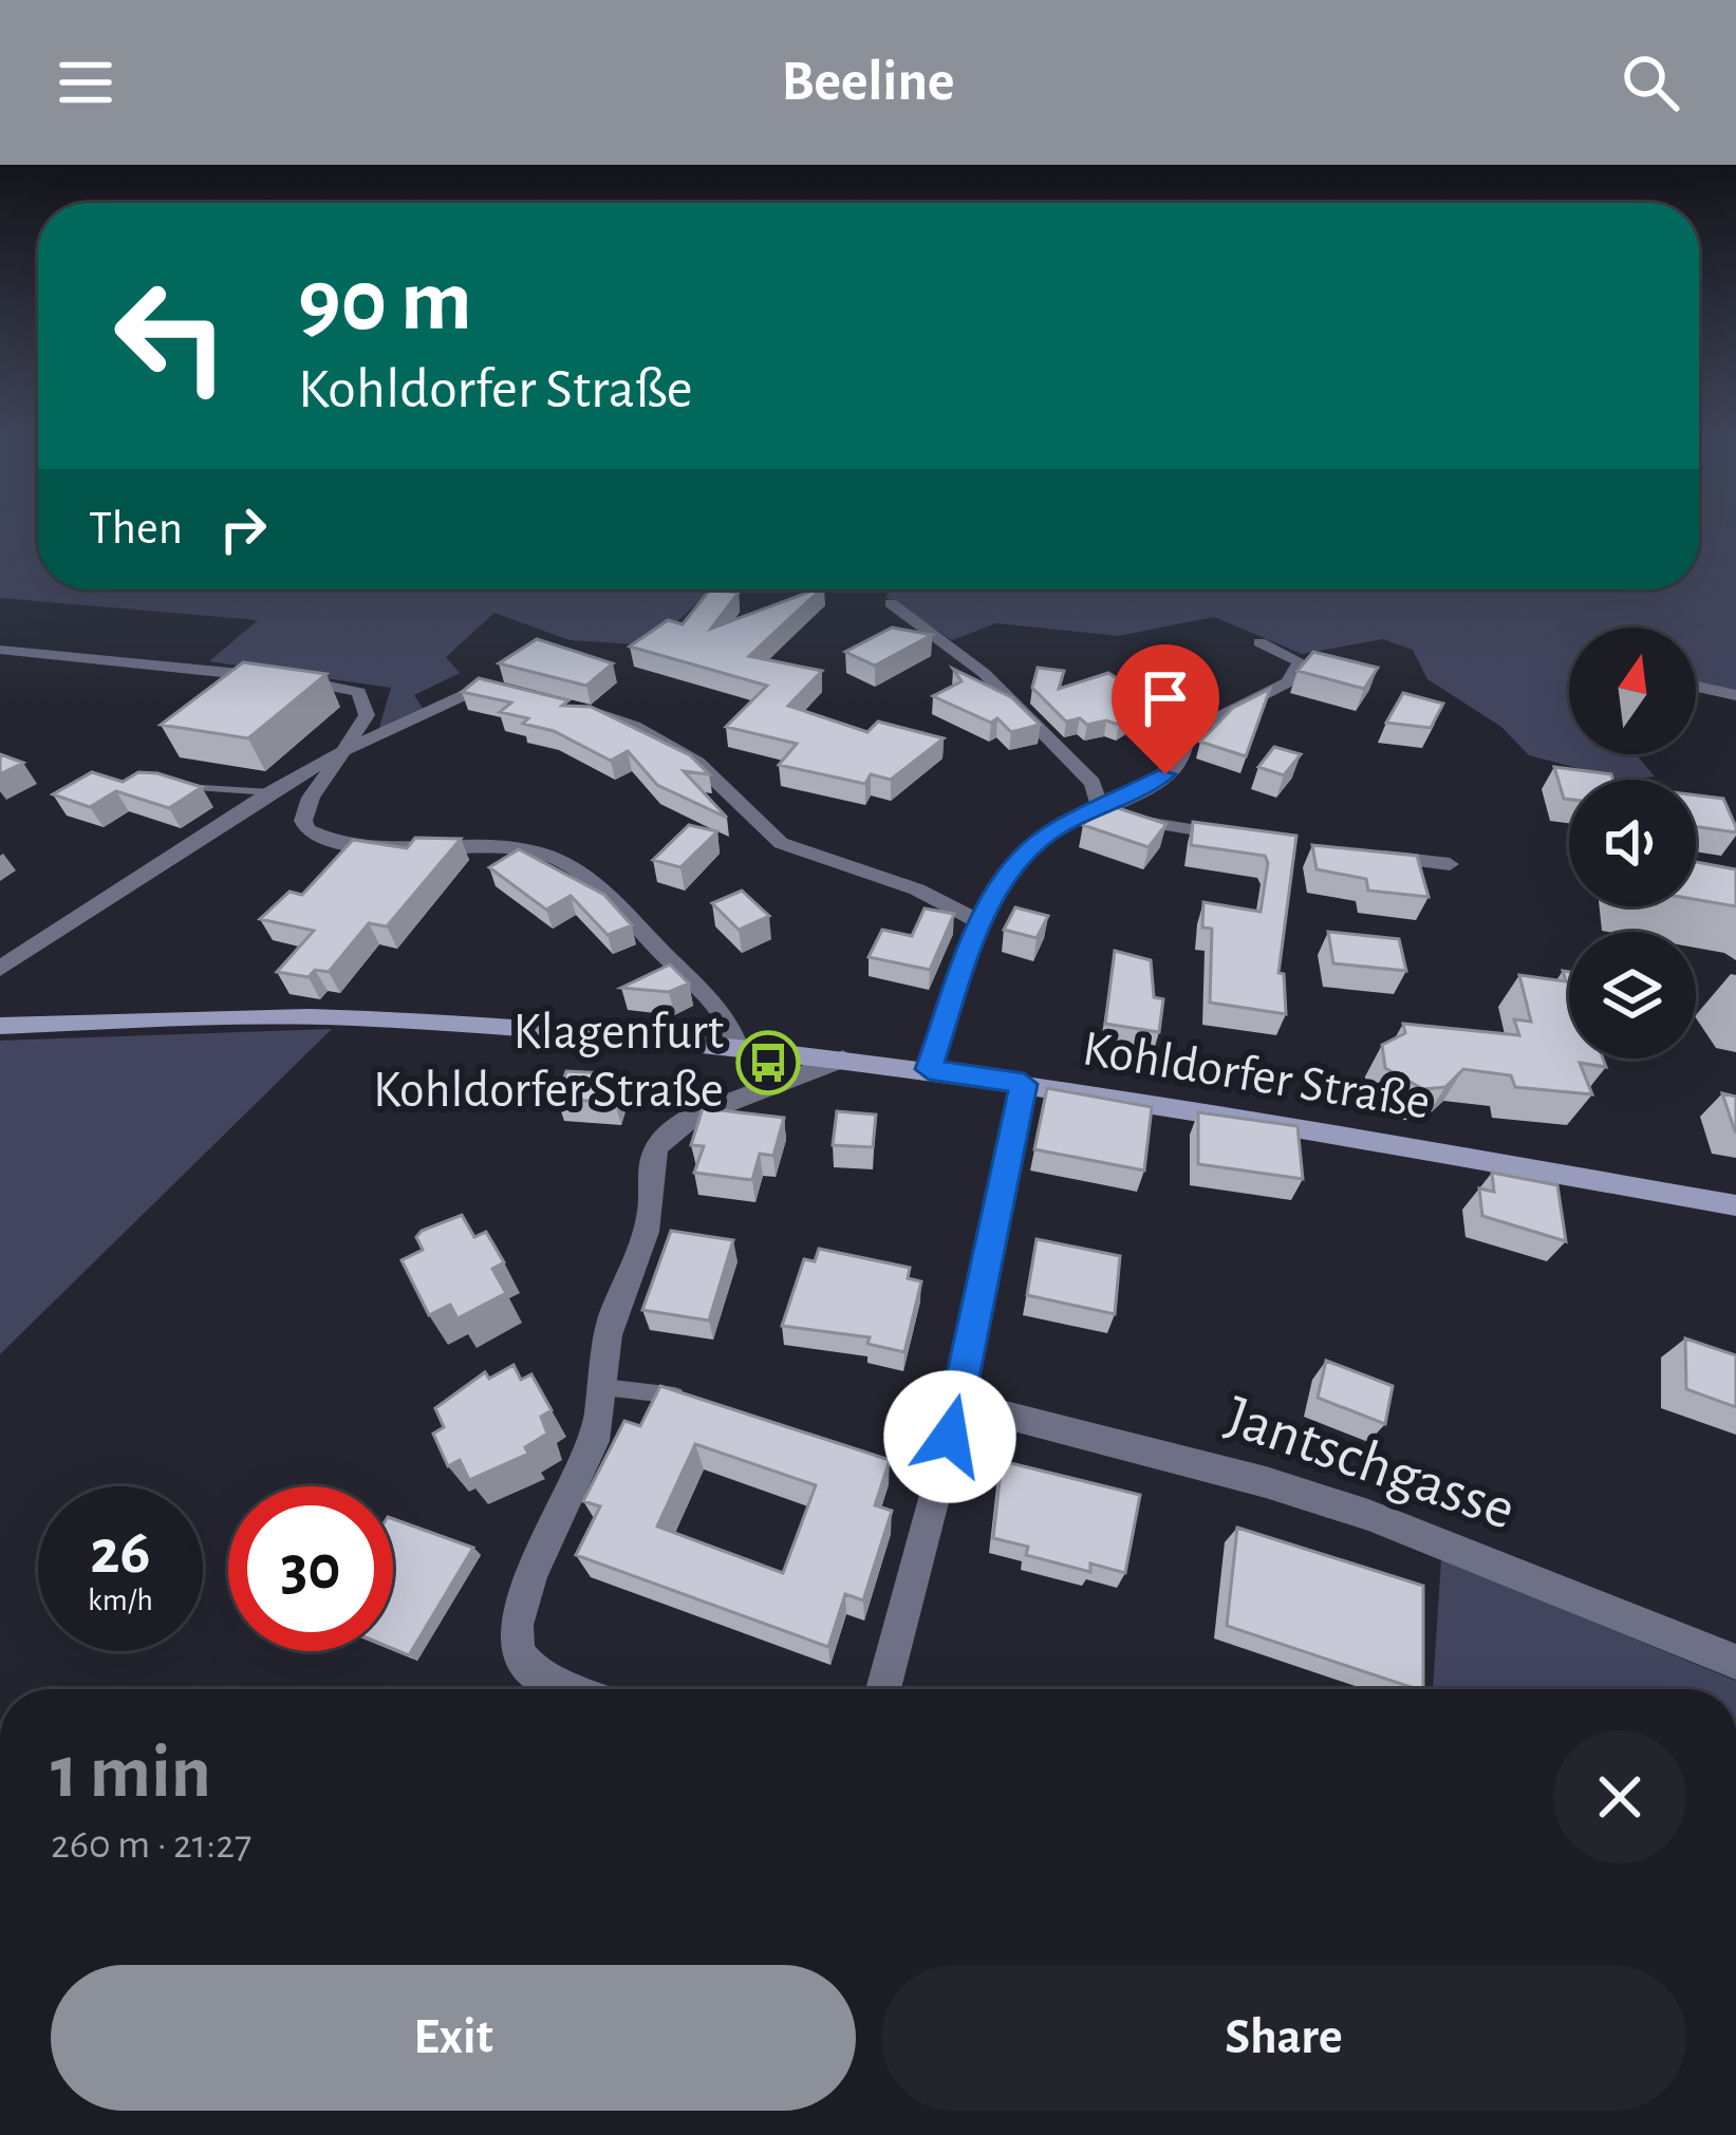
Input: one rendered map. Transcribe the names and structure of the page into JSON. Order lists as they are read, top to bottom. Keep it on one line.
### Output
{"streets":{"street":["Kohldorfer Straße","Jantschgasse"]},"places":{"bus stop":["Klagenfurt Kohldorfer Straße"]},"north":"top","page":{"header":"Beeline","turn":["90 m","Kohldorfer Straße"],"then":"Then","speed":"26 km/h","limit":"30","heading":["1 min","260 m · 21:27"],"buttons":["Exit","Share"]}}
